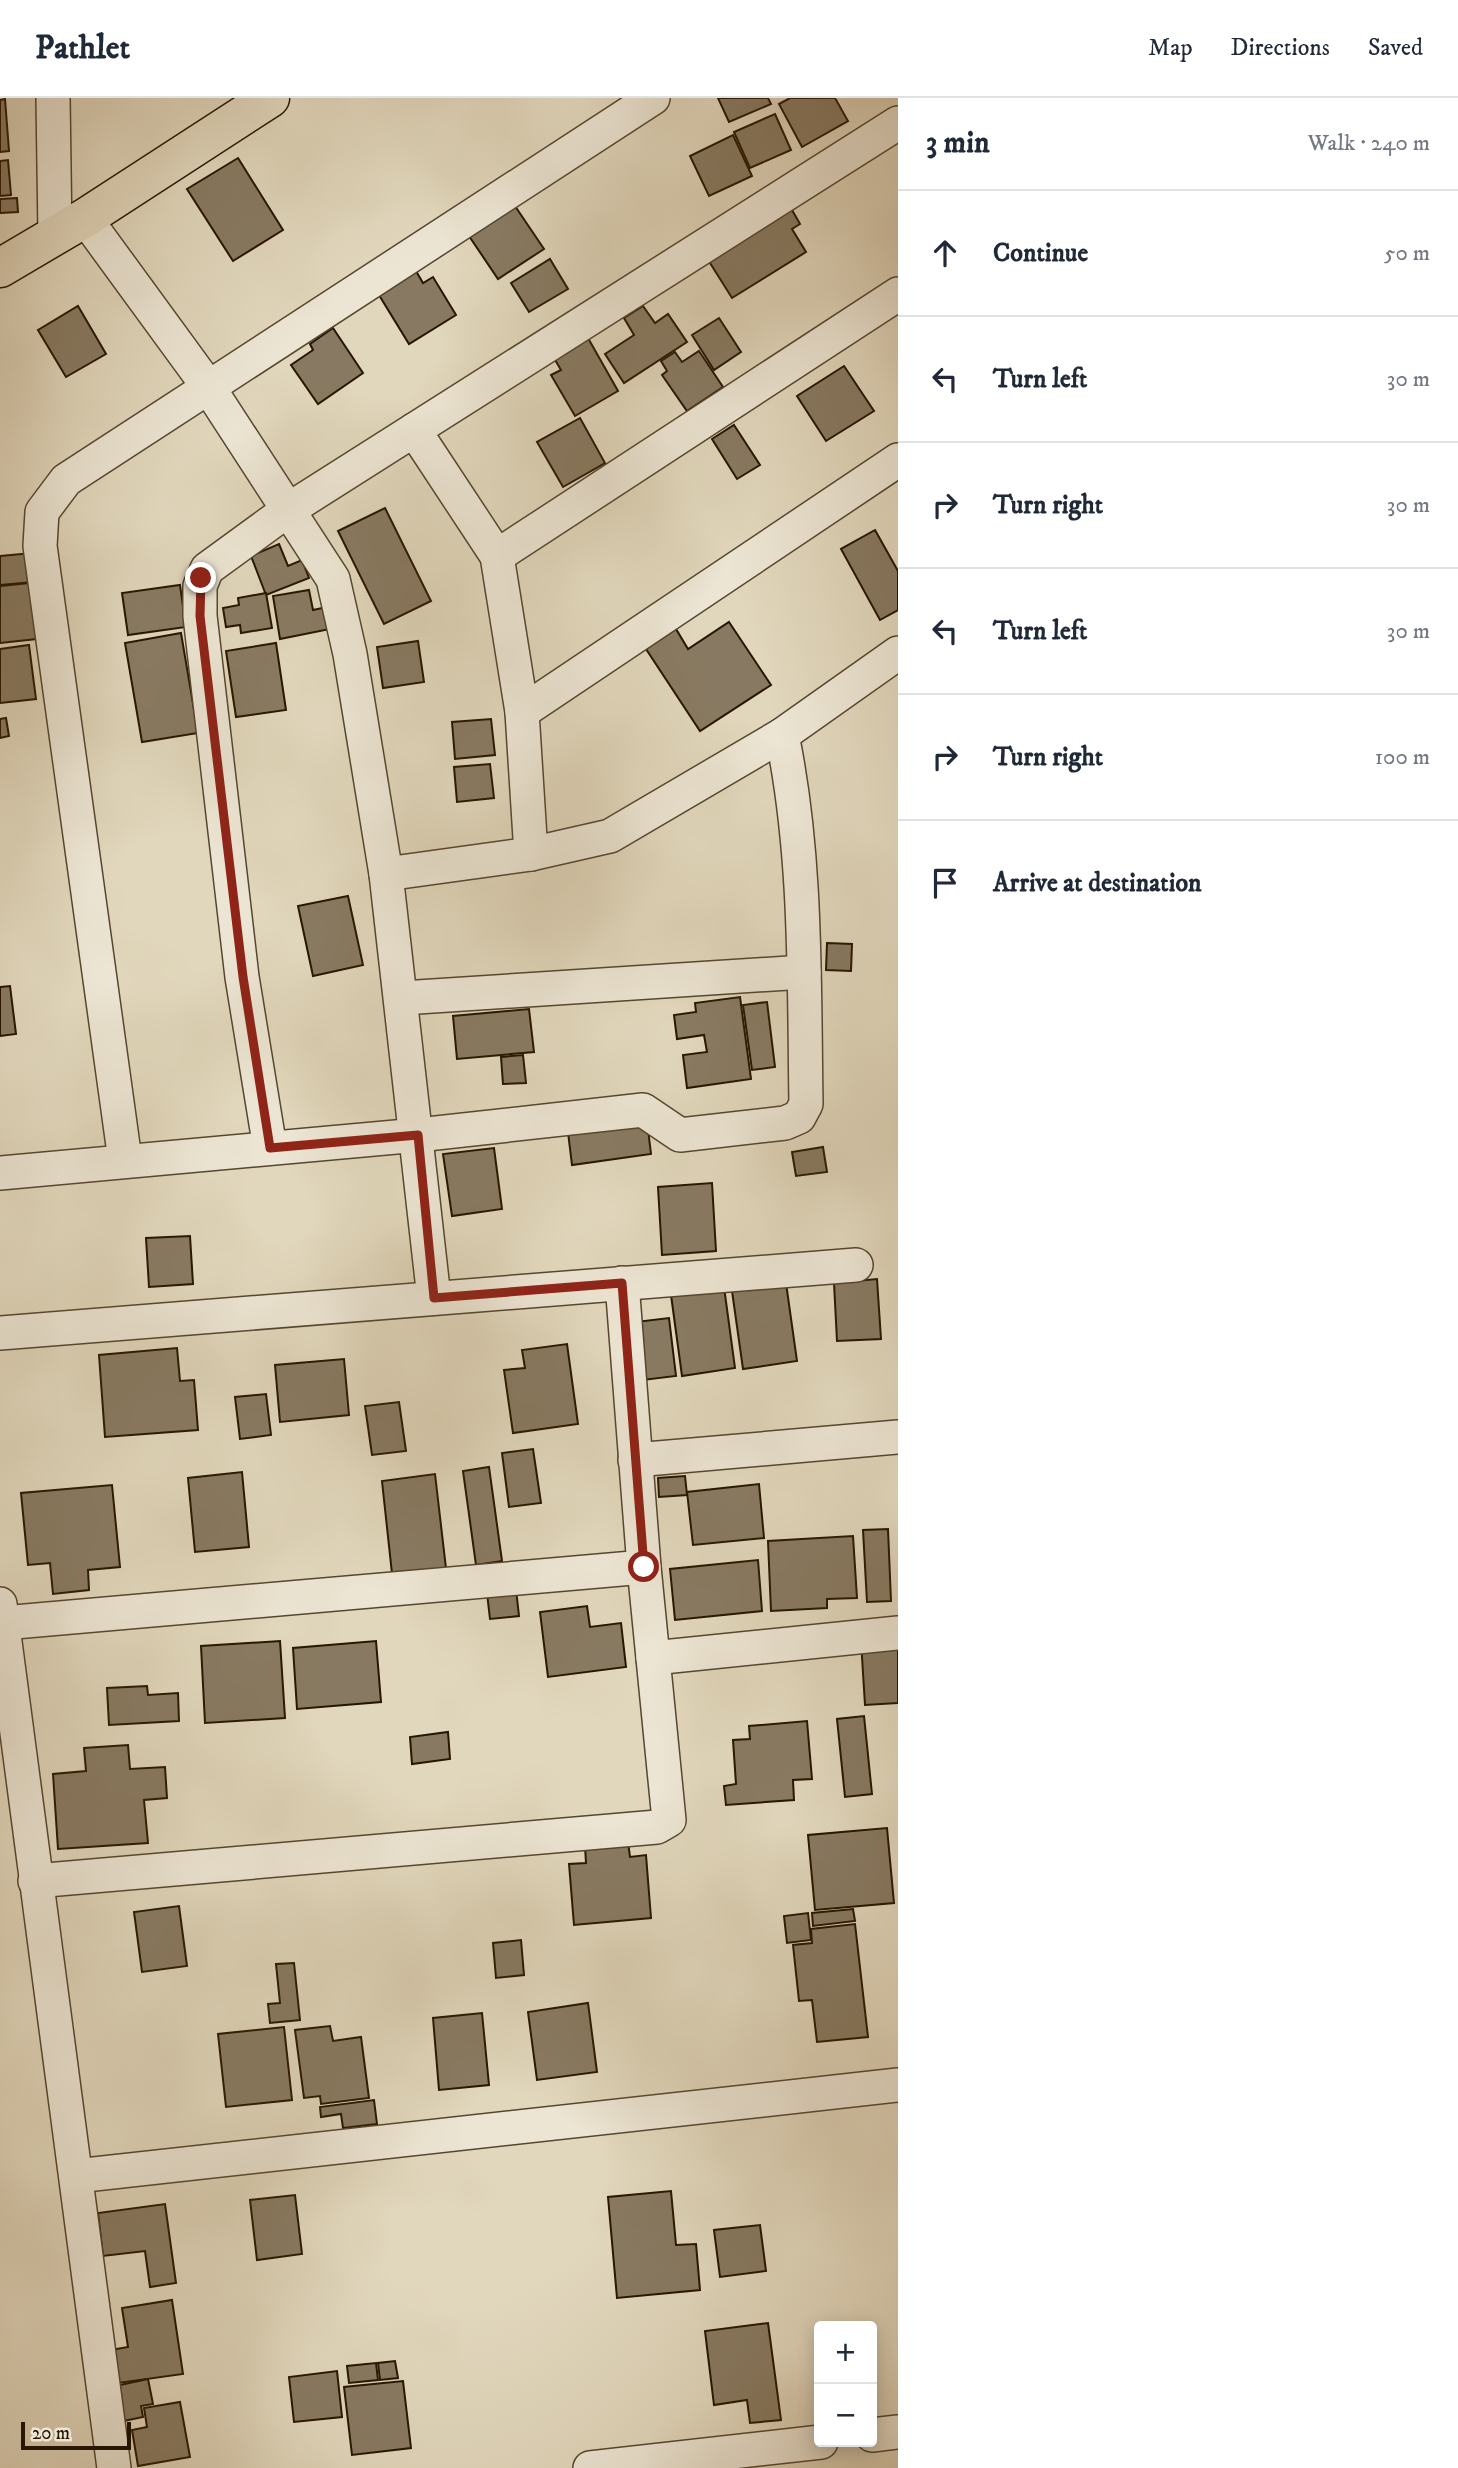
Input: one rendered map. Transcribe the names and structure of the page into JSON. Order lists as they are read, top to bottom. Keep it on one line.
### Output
{"scale_bar":"20 m","page":{"header":"Pathlet","nav":["Map","Directions","Saved"],"heading":["3 min","Walk · 240 m"],"list":[["Continue","50 m"],["Turn left","30 m"],["Turn right","30 m"],["Turn left","30 m"],["Turn right","100 m"],"Arrive at destination"],"map_buttons":["+","−"],"scale":"20 m"}}
